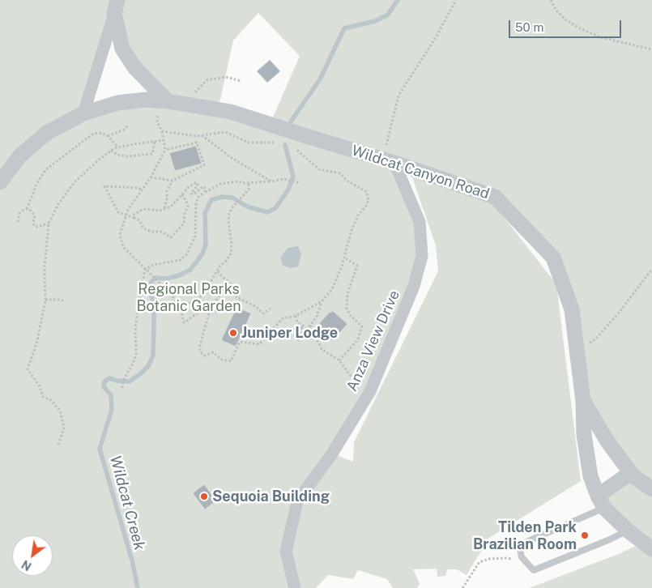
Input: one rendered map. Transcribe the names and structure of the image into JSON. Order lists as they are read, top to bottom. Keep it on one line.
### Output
{"streets":{"street":["Wildcat Canyon Road","Anza View Drive"]},"crossings":[["Wildcat Canyon Road","Anza View Drive"]],"water":["Wildcat Creek"],"parks":["Regional Parks Botanic Garden"],"places":["Juniper Lodge","Sequoia Building","Tilden Park Brazilian Room"],"scale_bar":"50 m","north":"bottom left"}
